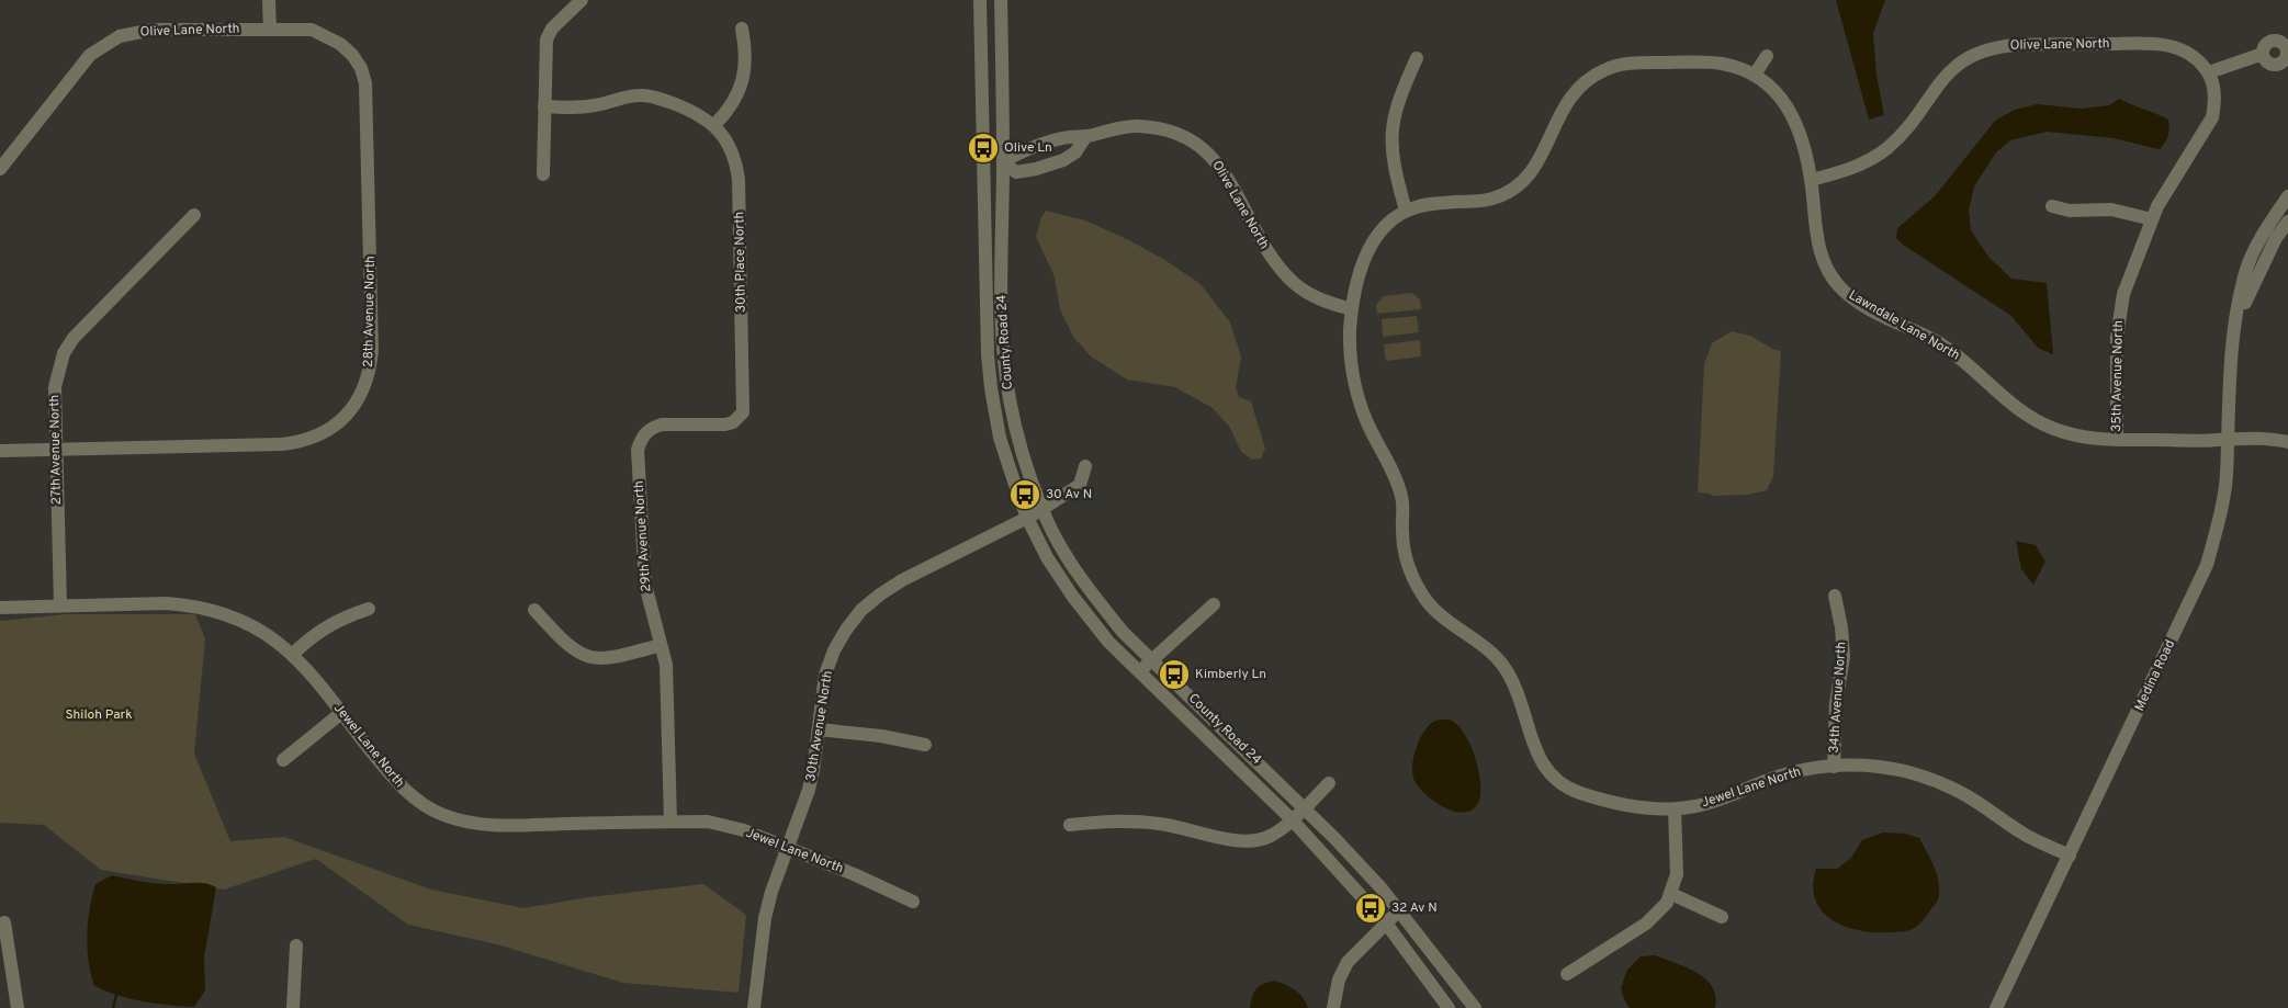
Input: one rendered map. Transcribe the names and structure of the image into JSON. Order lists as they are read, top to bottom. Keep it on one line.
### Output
{"streets":{"street":["Olive Lane North","30th Place North","28th Avenue North","Lawndale Lane North","County Road 24","35th Avenue North","27th Avenue North","29th Avenue North","Medina Road","34th Avenue North","30th Avenue North","Jewel Lane North"]},"crossings":[["Olive Lane North","28th Avenue North"],["Olive Lane North","Lawndale Lane North"],["Olive Lane North","County Road 24"],["Olive Lane North","35th Avenue North"],["Olive Lane North","Jewel Lane North"],["30th Place North","29th Avenue North"],["28th Avenue North","27th Avenue North"],["Lawndale Lane North","35th Avenue North"],["Lawndale Lane North","Medina Road"],["County Road 24","30th Avenue North"],["27th Avenue North","Jewel Lane North"],["29th Avenue North","Jewel Lane North"],["Medina Road","Jewel Lane North"],["34th Avenue North","Jewel Lane North"],["30th Avenue North","Jewel Lane North"]],"parks":["Shiloh Park"],"places":{"bus stop":["Olive Ln","30 Av N","Kimberly Ln","32 Av N"]}}
